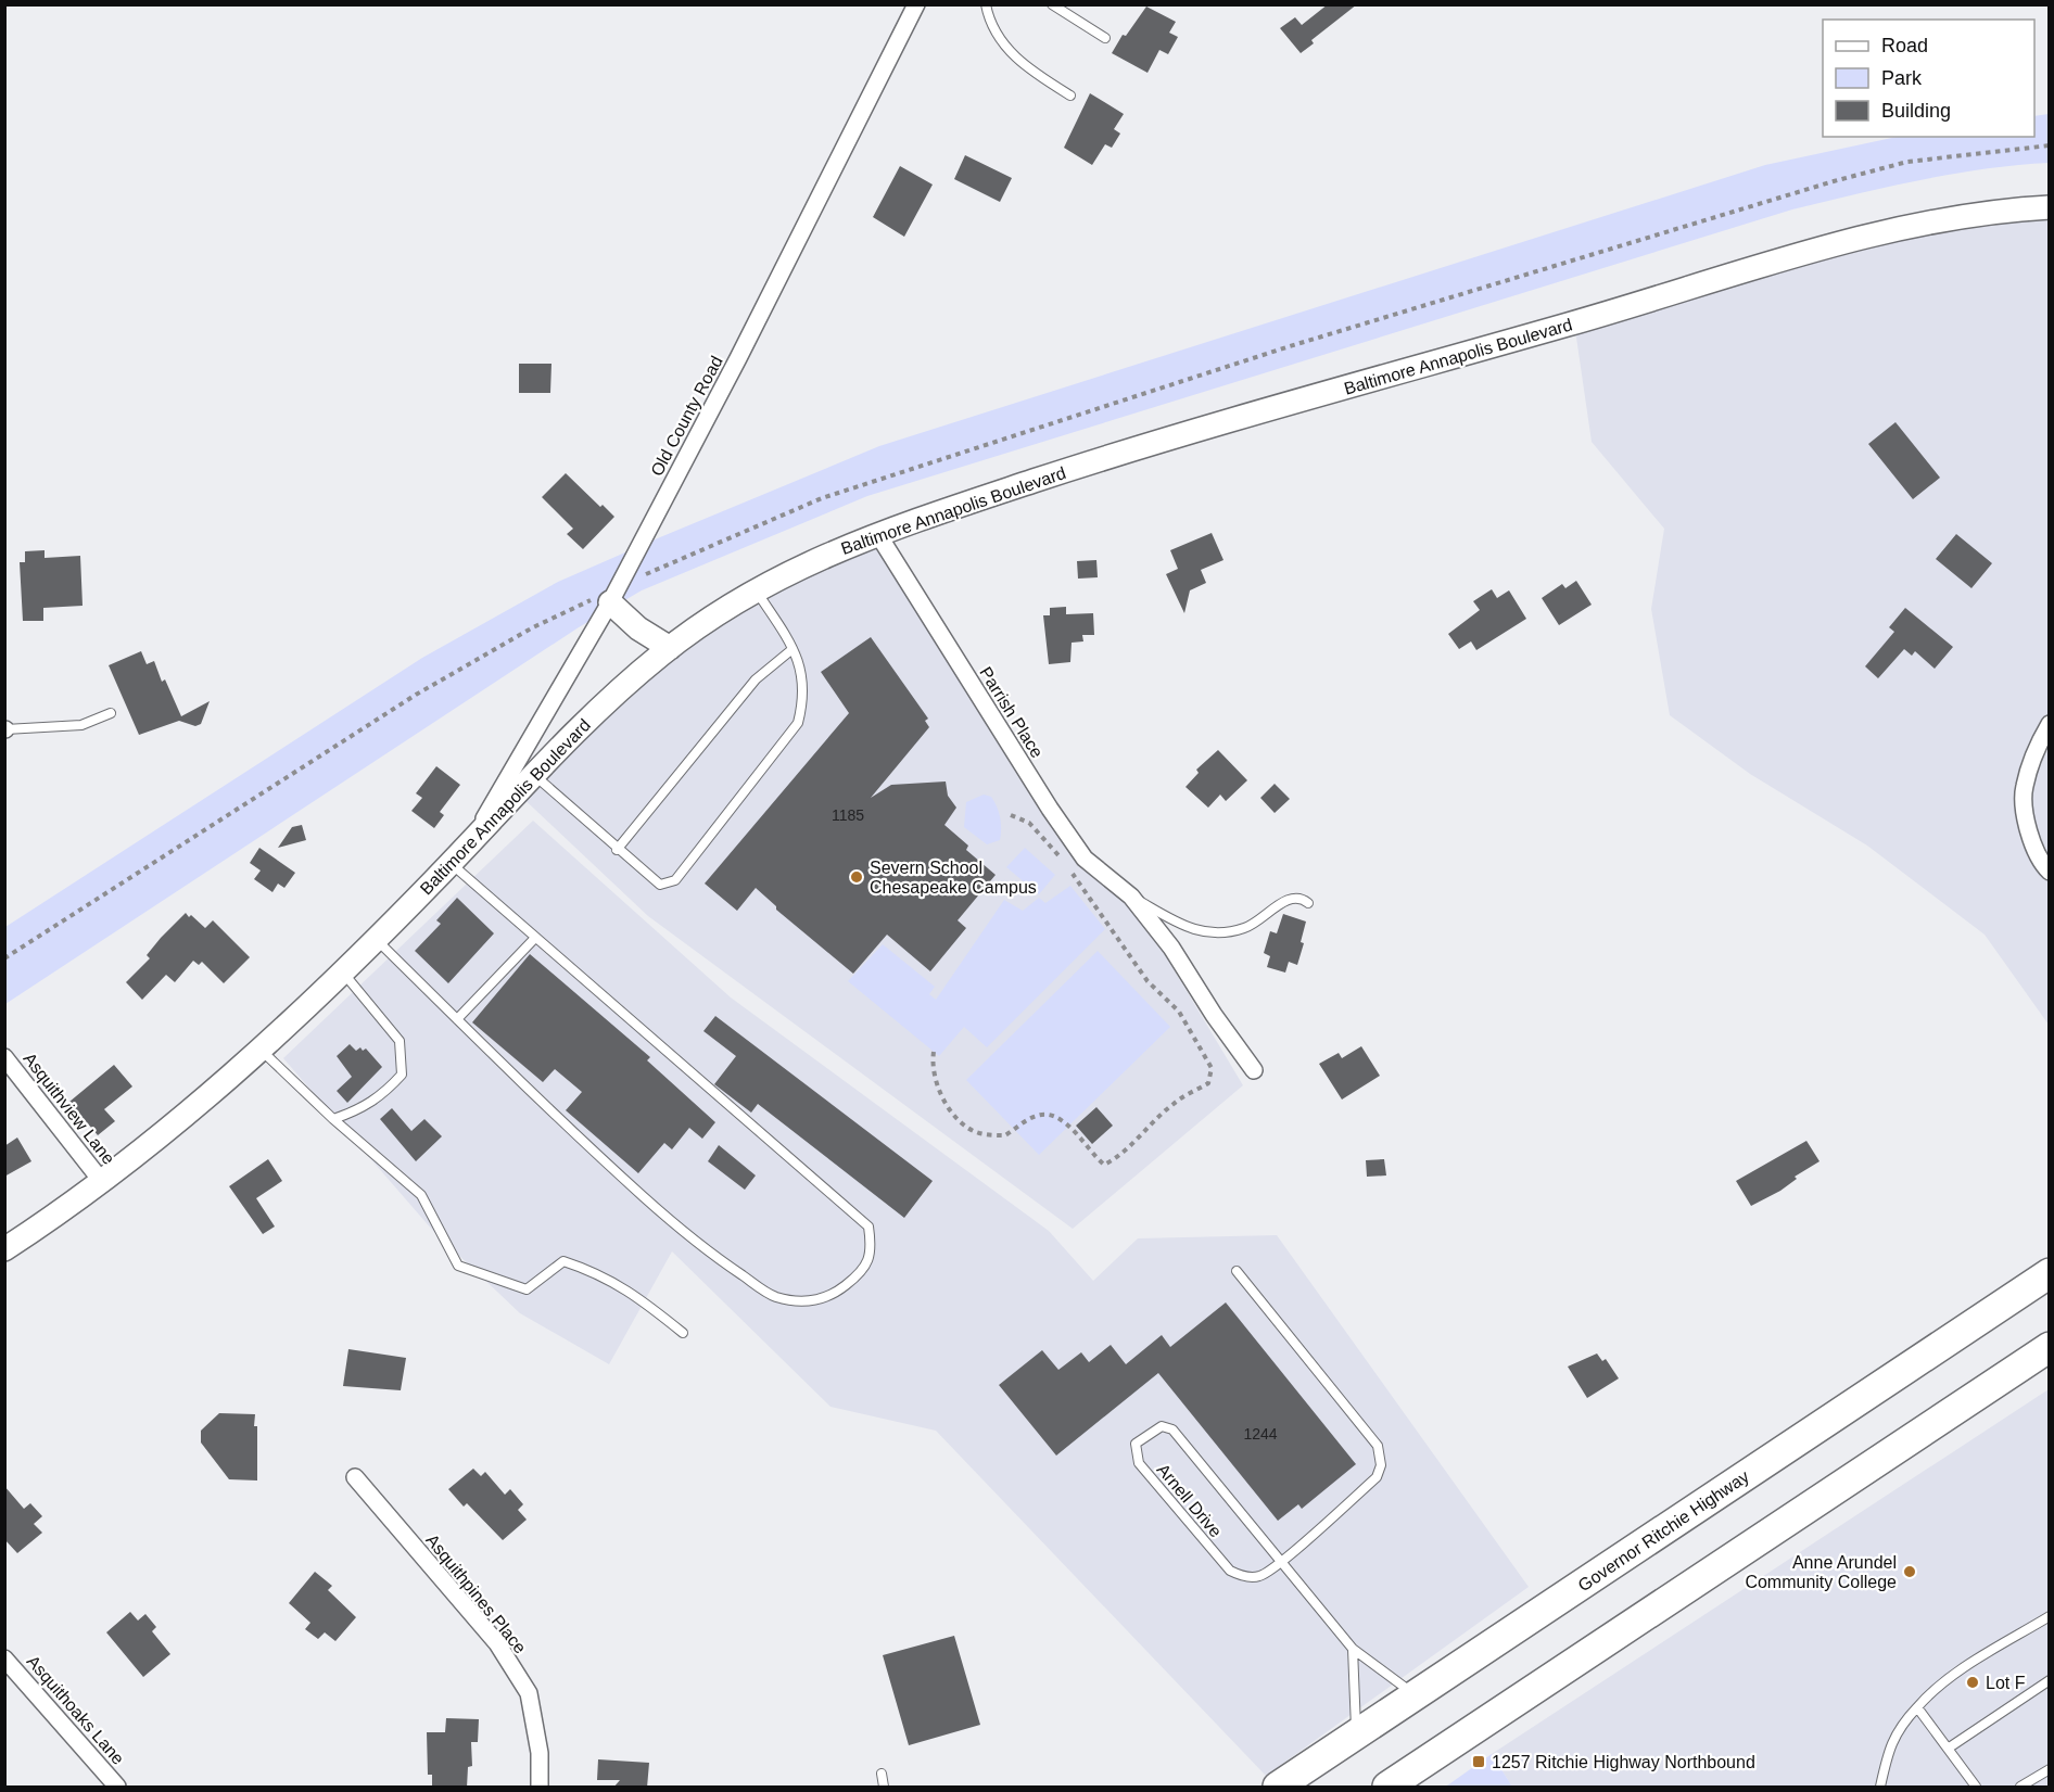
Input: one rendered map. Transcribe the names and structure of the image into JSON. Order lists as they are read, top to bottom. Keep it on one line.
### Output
{"streets":{"highway":["Governor Ritchie Highway"],"street":["Baltimore Annapolis Boulevard","Old County Road","Parrish Place","Asquithview Lane","Asquithpines Place","Asquithoaks Lane"],"lane":["Arnell Drive"]},"crossings":[["Baltimore Annapolis Boulevard","Old County Road"],["Baltimore Annapolis Boulevard","Parrish Place"],["Baltimore Annapolis Boulevard","Asquithview Lane"],["Arnell Drive","Governor Ritchie Highway"]],"places":{"other":["Severn School Chesapeake Campus","Anne Arundel Community College","Lot F"],"transit":["1257 Ritchie Highway Northbound"]},"house_numbers":["1185","1244"],"legend":["Road","Park","Building"]}
